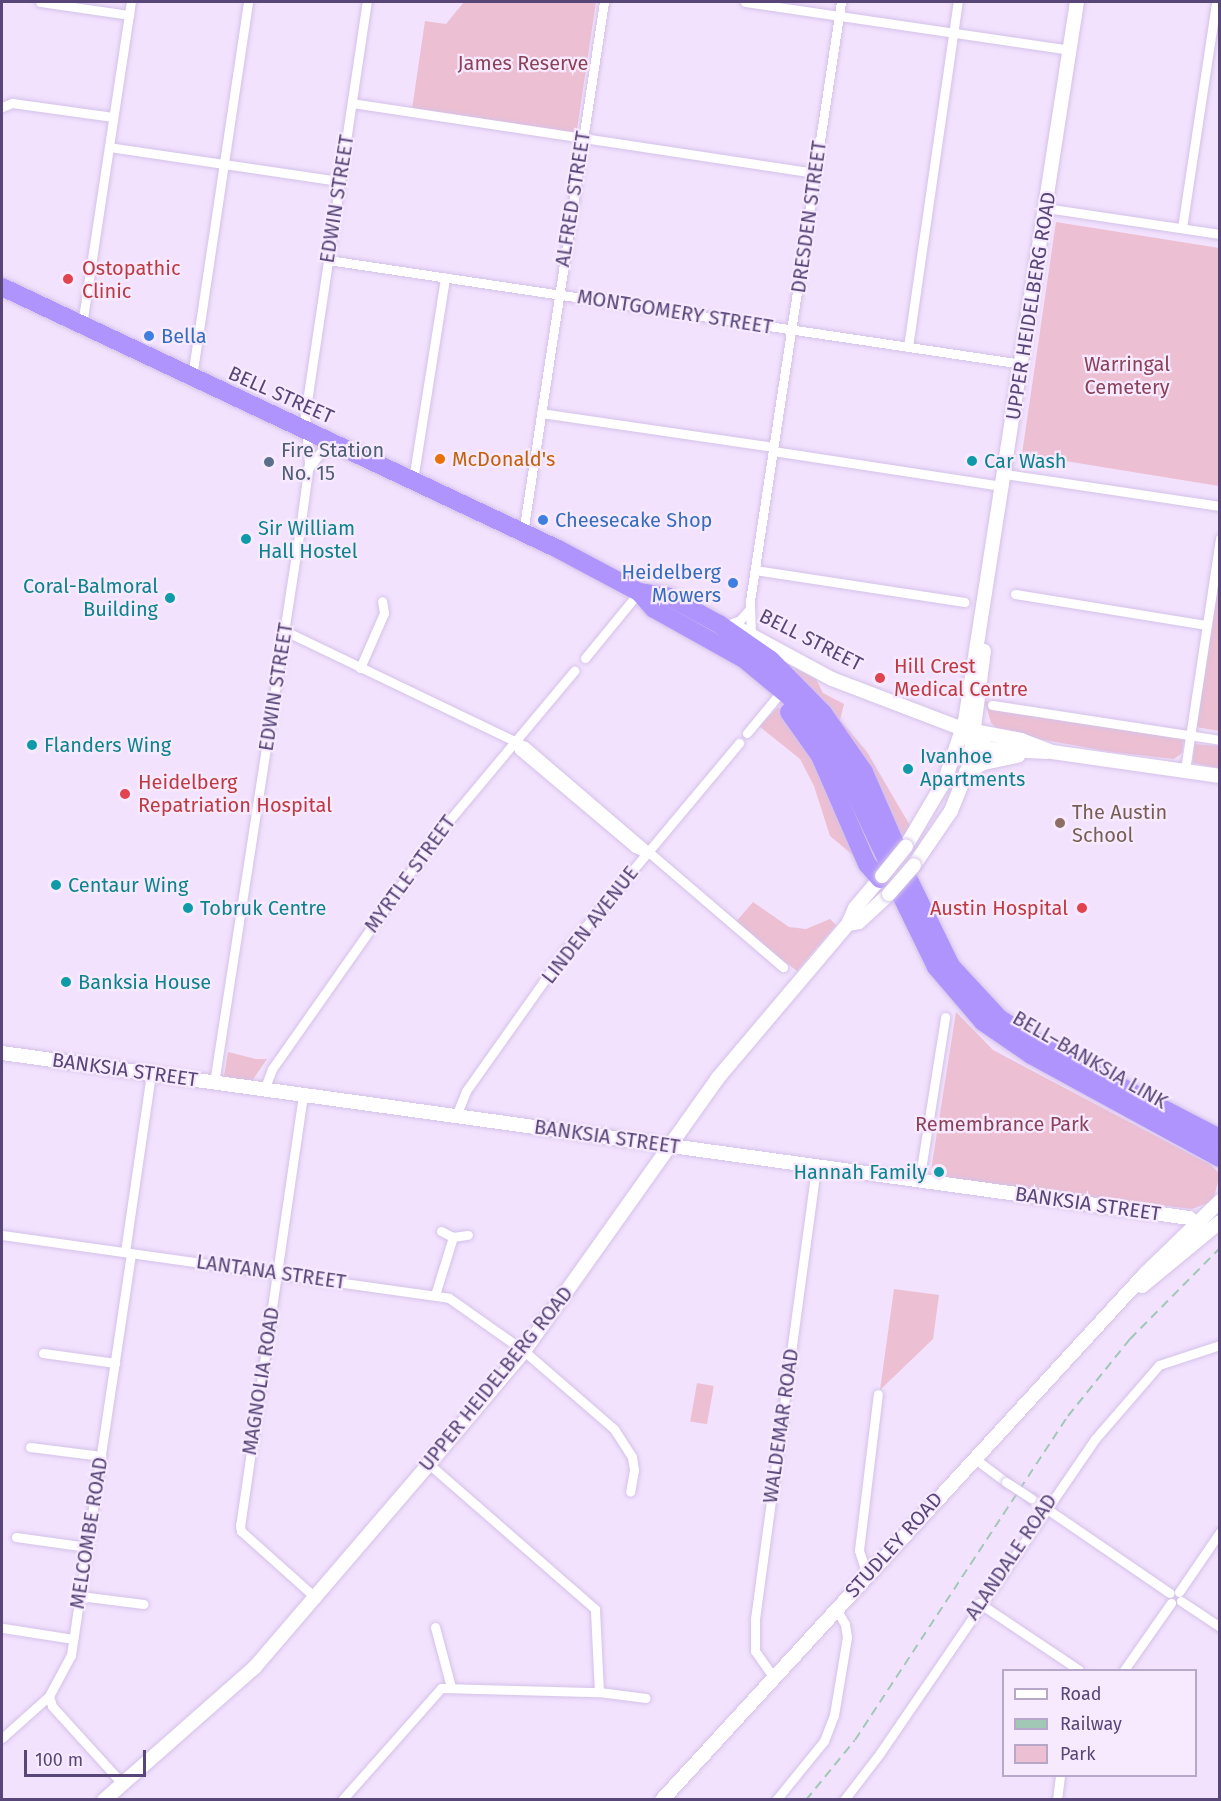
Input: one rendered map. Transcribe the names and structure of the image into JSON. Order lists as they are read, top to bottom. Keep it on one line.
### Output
{"streets":{"highway":["BELL STREET","BELL–BANKSIA LINK"],"main road":["UPPER HEIDELBERG ROAD","BANKSIA STREET","STUDLEY ROAD"],"street":["EDWIN STREET","ALFRED STREET","DRESDEN STREET","MONTGOMERY STREET","MYRTLE STREET","LINDEN AVENUE","LANTANA STREET","MAGNOLIA ROAD","WALDEMAR ROAD","MELCOMBE ROAD","ALANDALE ROAD"]},"crossings":[["EDWIN STREET","MONTGOMERY STREET"],["EDWIN STREET","BELL STREET"],["EDWIN STREET","BANKSIA STREET"],["ALFRED STREET","MONTGOMERY STREET"],["ALFRED STREET","BELL STREET"],["DRESDEN STREET","MONTGOMERY STREET"],["DRESDEN STREET","BELL STREET"],["UPPER HEIDELBERG ROAD","MONTGOMERY STREET"],["UPPER HEIDELBERG ROAD","BELL STREET"],["UPPER HEIDELBERG ROAD","BELL–BANKSIA LINK"],["UPPER HEIDELBERG ROAD","BANKSIA STREET"],["UPPER HEIDELBERG ROAD","LANTANA STREET"],["UPPER HEIDELBERG ROAD","MAGNOLIA ROAD"],["BELL STREET","BELL–BANKSIA LINK"],["MYRTLE STREET","BANKSIA STREET"],["LINDEN AVENUE","BANKSIA STREET"],["BANKSIA STREET","MAGNOLIA ROAD"],["BANKSIA STREET","WALDEMAR ROAD"],["BANKSIA STREET","MELCOMBE ROAD"],["BANKSIA STREET","STUDLEY ROAD"],["LANTANA STREET","MAGNOLIA ROAD"],["LANTANA STREET","MELCOMBE ROAD"],["WALDEMAR ROAD","STUDLEY ROAD"]],"parks":["James Reserve","Warringal Cemetery","Remembrance Park"],"places":["Ostopathic Clinic","Bella","McDonald's","Car Wash","Fire Station No. 15","Cheesecake Shop","Sir William Hall Hostel","Heidelberg Mowers","Coral-Balmoral Building","Hill Crest Medical Centre","Flanders Wing","Ivanhoe Apartments","Heidelberg Repatriation Hospital","The Austin School","Centaur Wing","Tobruk Centre","Austin Hospital","Banksia House","Hannah Family"],"legend":["Road","Railway","Park"],"scale_bar":"100 m"}
